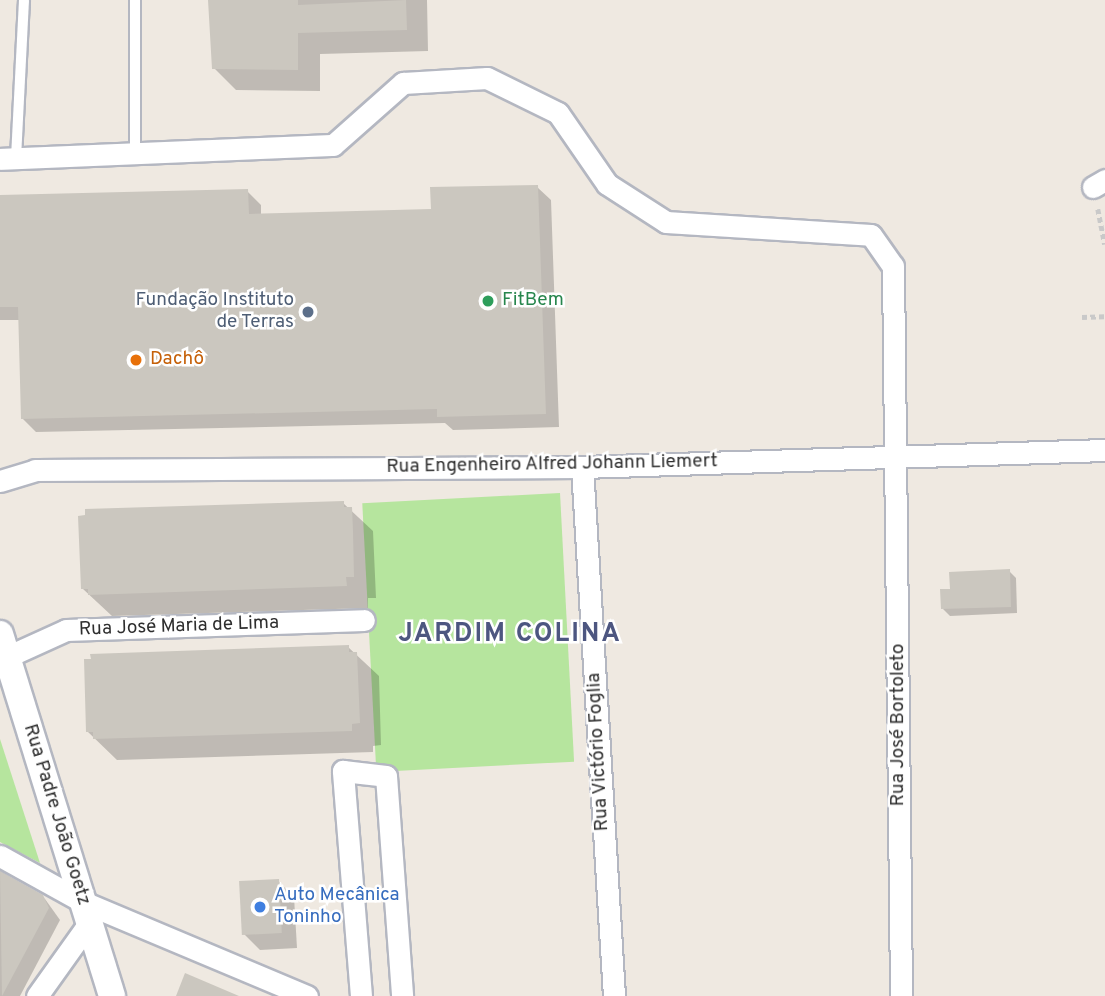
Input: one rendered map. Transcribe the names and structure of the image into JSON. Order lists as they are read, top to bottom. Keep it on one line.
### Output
{"streets":{"street":["Rua Engenheiro Alfred Johann Liemert","Rua José Maria de Lima","Rua José Bortoleto","Rua Victório Foglia","Rua Padre João Goetz"]},"crossings":[["Rua Engenheiro Alfred Johann Liemert","Rua José Bortoleto"],["Rua Engenheiro Alfred Johann Liemert","Rua Victório Foglia"],["Rua José Maria de Lima","Rua Padre João Goetz"]],"districts":["JARDIM COLINA"],"places":["FitBem","Fundação Instituto de Terras","Dachô","Auto Mecânica Toninho"]}
